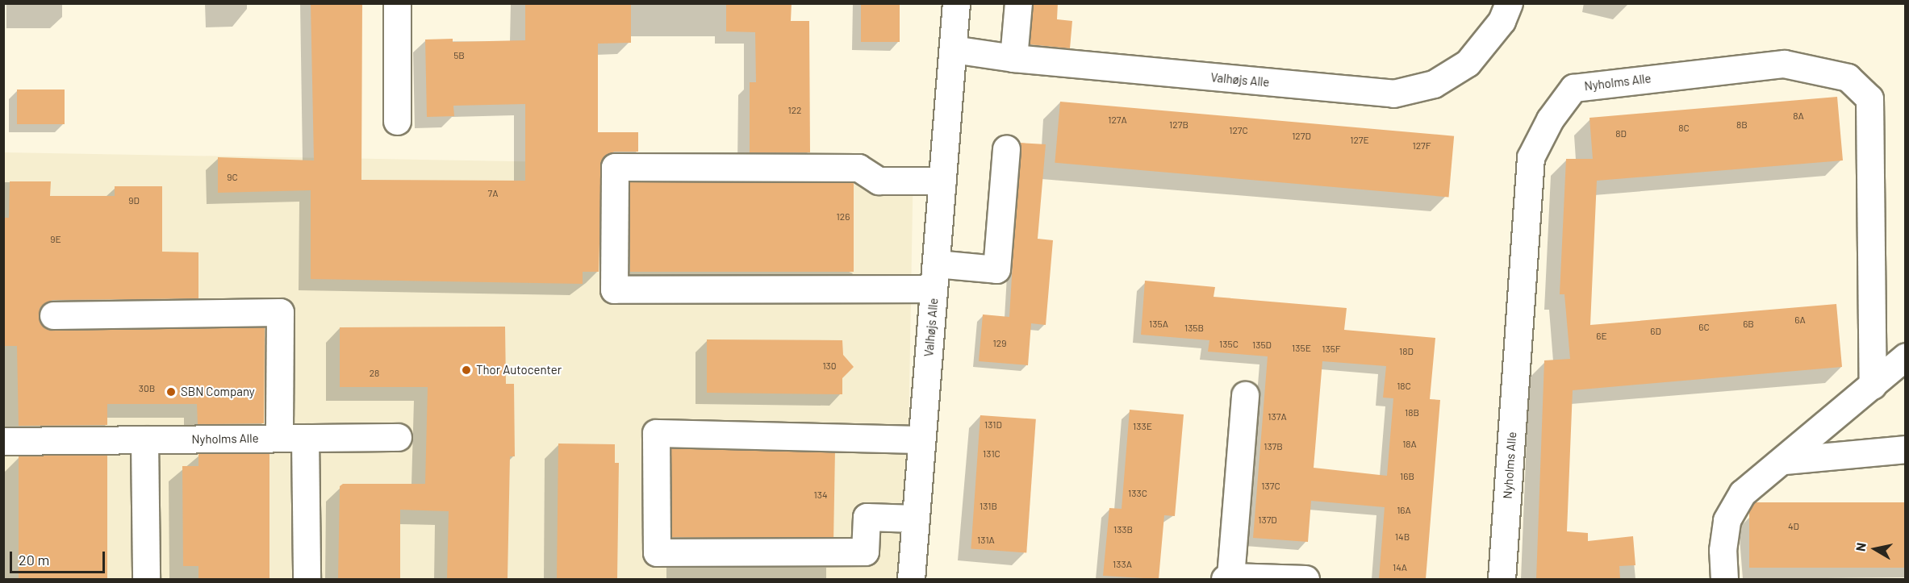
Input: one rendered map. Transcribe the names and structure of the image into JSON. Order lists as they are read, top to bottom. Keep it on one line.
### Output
{"streets":{"street":["Valhøjs Alle","Nyholms Alle"]},"places":["Thor Autocenter","SBN Company"],"house_numbers":["5B","122","8A","127A","127B","8B","8C","127C","8D","127D","127E","127F","9C","7A","9D","126","9E","6A","135A","6B","6C","135B","6D","6E","129","135C","135D","135E","135F","18D","130","28","18C","30B","18B","137A","131D","133E","18A","137B","131C","16B","137C","133C","134","131B","16A","137D","4D","133B","14B","131A","133A","14A"],"scale_bar":"20 m","north":"left"}
